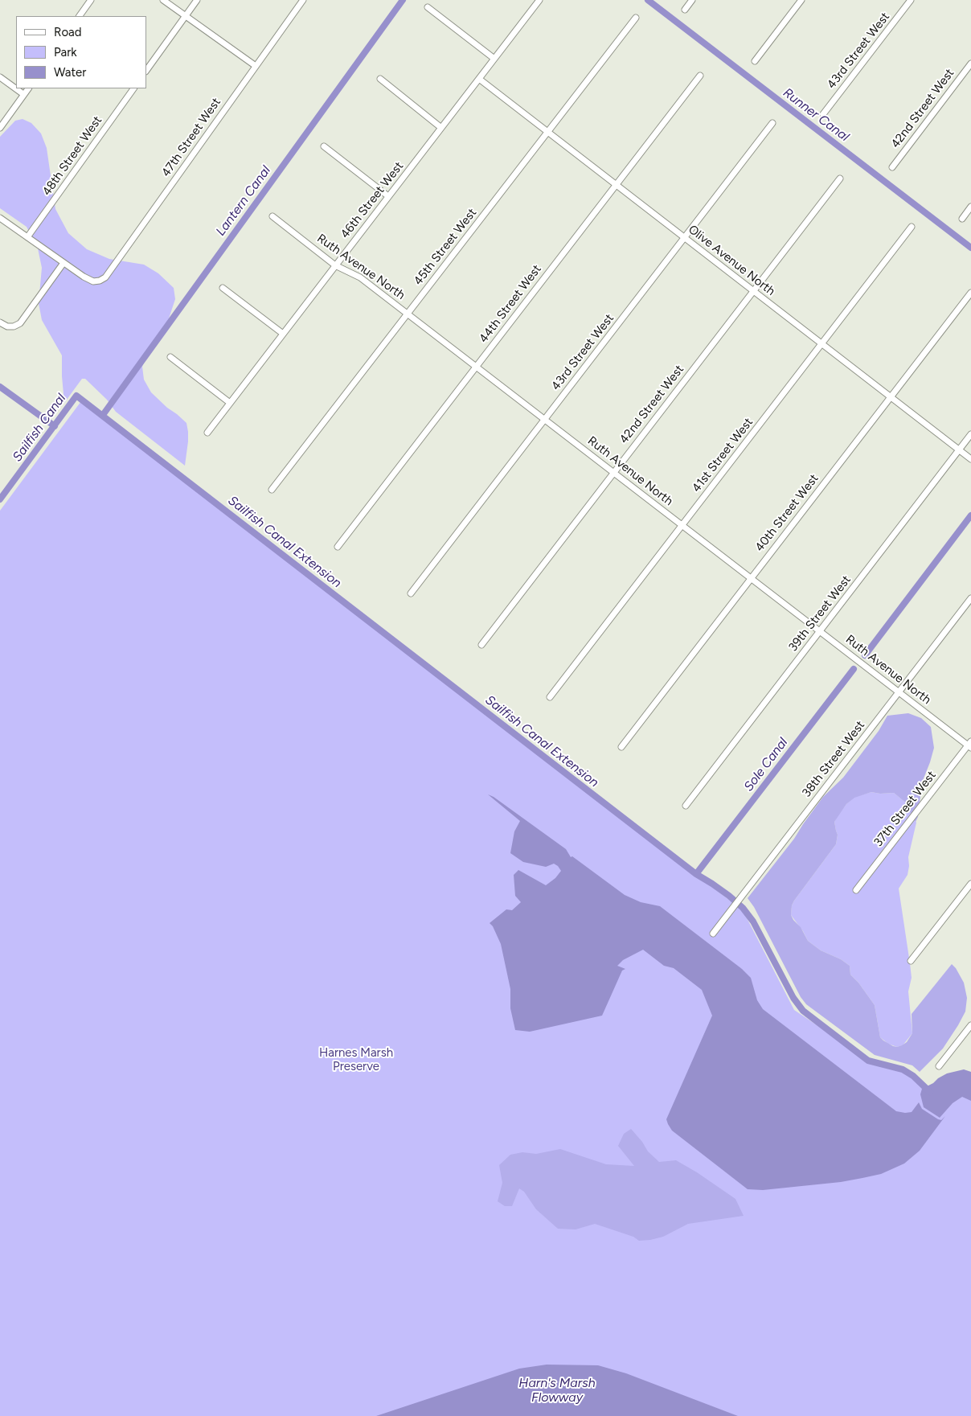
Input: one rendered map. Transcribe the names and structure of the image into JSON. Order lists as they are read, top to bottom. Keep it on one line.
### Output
{"streets":{"street":["43rd Street West","42nd Street West","47th Street West","48th Street West","46th Street West","45th Street West","Olive Avenue North","Ruth Avenue North","44th Street West","41st Street West","40th Street West","39th Street West","38th Street West","37th Street West"]},"crossings":[["43rd Street West","Olive Avenue North"],["43rd Street West","Ruth Avenue North"],["42nd Street West","Olive Avenue North"],["42nd Street West","Ruth Avenue North"],["46th Street West","Olive Avenue North"],["46th Street West","Ruth Avenue North"],["45th Street West","Olive Avenue North"],["45th Street West","Ruth Avenue North"],["Olive Avenue North","44th Street West"],["Olive Avenue North","41st Street West"],["Olive Avenue North","40th Street West"],["Olive Avenue North","39th Street West"],["Ruth Avenue North","44th Street West"],["Ruth Avenue North","41st Street West"],["Ruth Avenue North","40th Street West"],["Ruth Avenue North","39th Street West"],["Ruth Avenue North","38th Street West"],["Ruth Avenue North","37th Street West"]],"water":["Runner Canal","Lantern Canal","Sailfish Canal","Sailfish Canal Extension","Sole Canal","Harn's Marsh Flowway"],"parks":["Harnes Marsh Preserve"],"legend":["Road","Park","Water"]}
